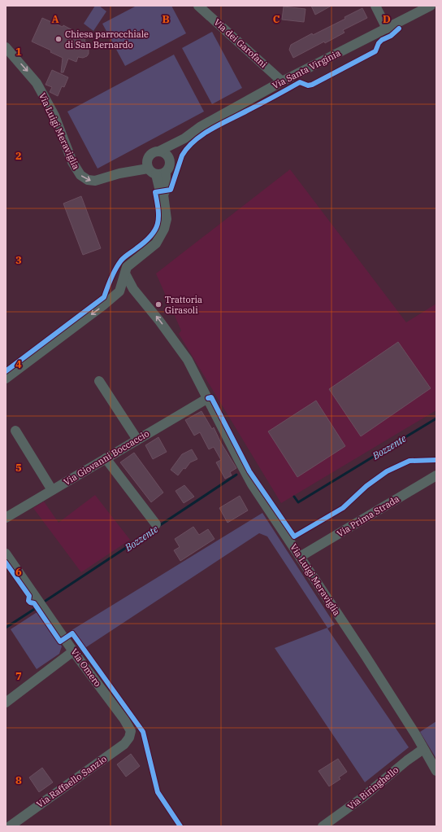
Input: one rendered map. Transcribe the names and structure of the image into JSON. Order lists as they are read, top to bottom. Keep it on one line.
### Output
{"streets":{"street":["Via dei Garofani","Via Santa Virginia","Via Luigi Meraviglia","Via Giovanni Boccaccio","Via Prima Strada","Via Omero","Via Raffaello Sanzio","Via Biringhello"]},"crossings":[["Via dei Garofani","Via Santa Virginia"],["Via Santa Virginia","Via Luigi Meraviglia"],["Via Luigi Meraviglia","Via Giovanni Boccaccio"],["Via Luigi Meraviglia","Via Prima Strada"],["Via Luigi Meraviglia","Via Biringhello"],["Via Omero","Via Raffaello Sanzio"]],"water":["Bozzente"],"places":["Chiesa parrocchiale di San Bernardo","Trattoria Girasoli"],"grid":{"columns":["A","B","C","D"],"rows":["1","2","3","4","5","6","7","8"]}}
